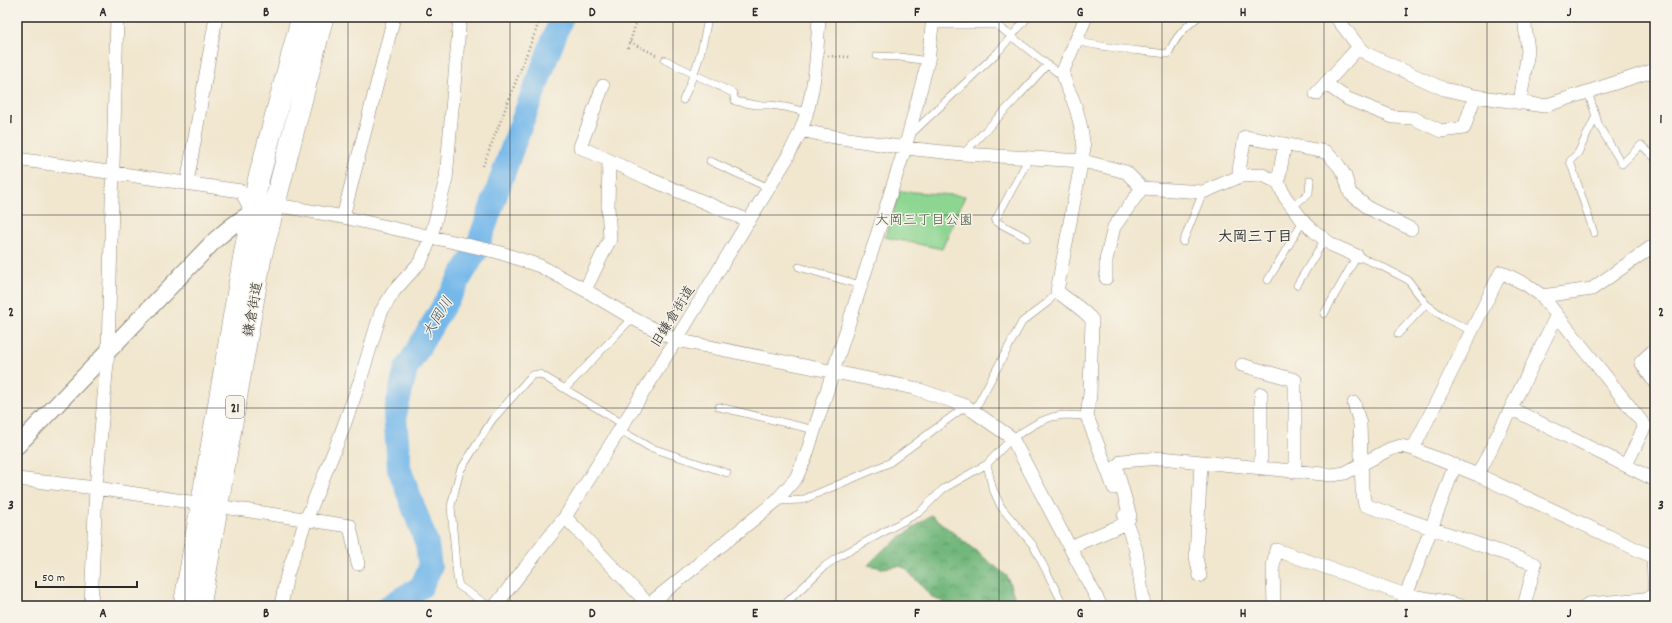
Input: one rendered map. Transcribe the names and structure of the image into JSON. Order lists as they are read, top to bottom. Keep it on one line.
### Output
{"streets":{"main road":["鎌倉街道","21"],"street":["旧鎌倉街道"]},"districts":["大岡三丁目"],"water":["大岡川"],"parks":["大岡三丁目公園"],"scale_bar":"50 m","grid":{"columns":["A","B","C","D","E","F","G","H","I","J"],"rows":["1","2","3"]}}
